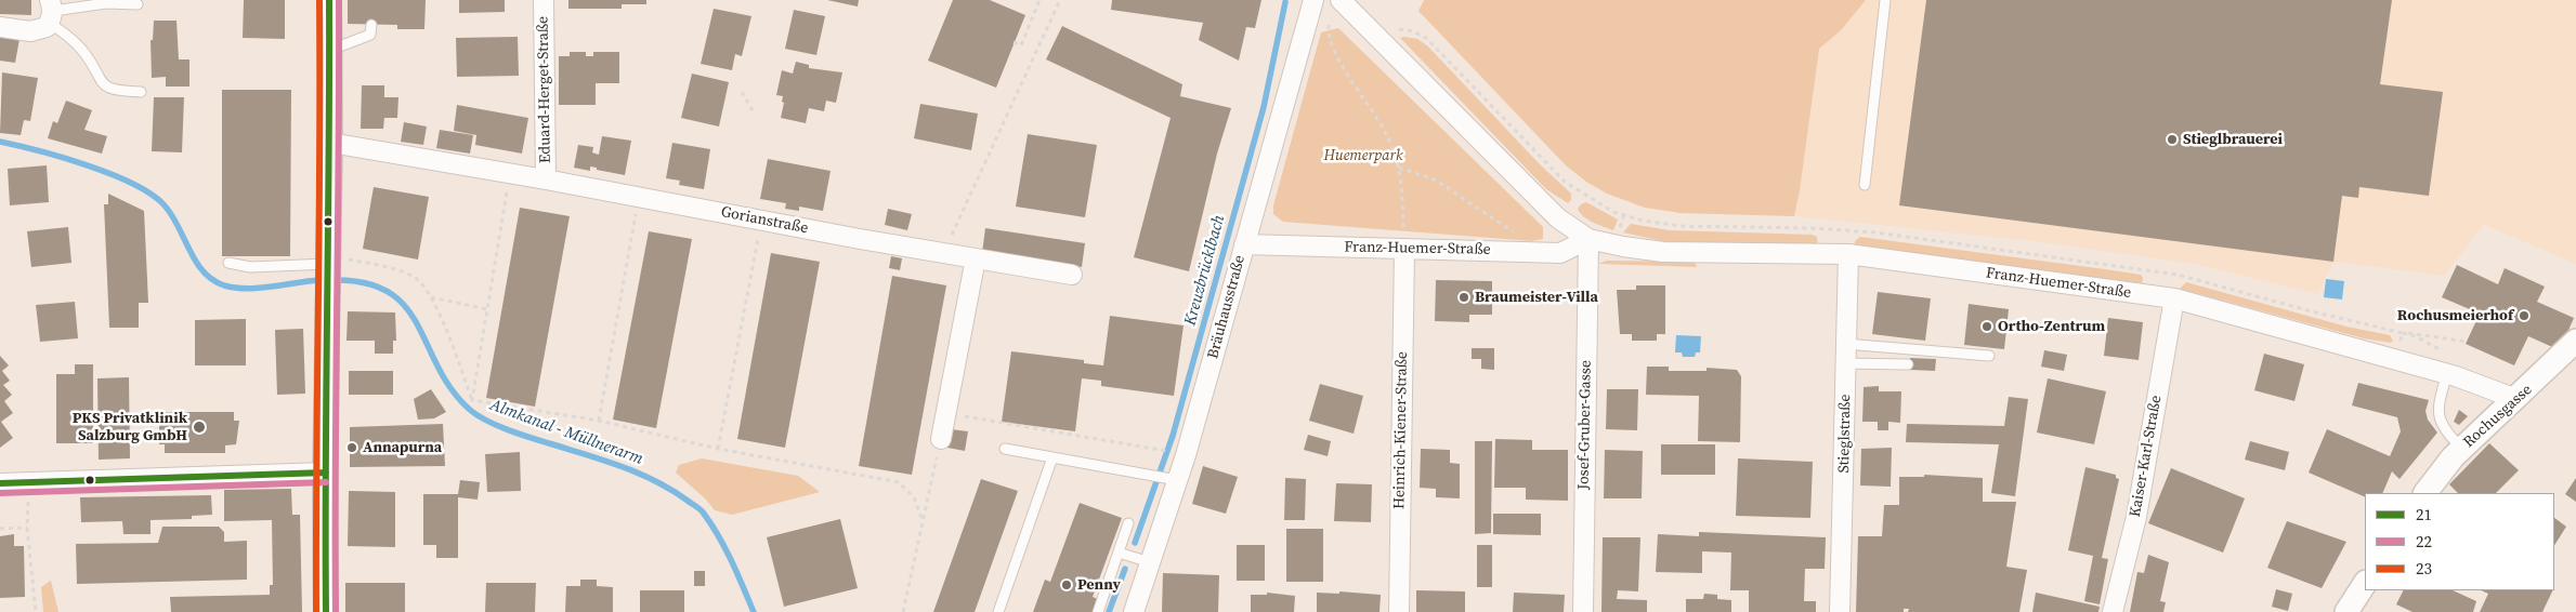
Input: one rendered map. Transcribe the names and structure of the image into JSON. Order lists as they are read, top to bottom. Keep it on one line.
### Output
{"streets":{"street":["Eduard-Herget-Straße","Gorianstraße","Franz-Huemer-Straße","Bräuhausstraße","Rochusgasse","Josef-Gruber-Gasse","Heinrich-Kiener-Straße","Stieglstraße","Kaiser-Karl-Straße"]},"crossings":[["Eduard-Herget-Straße","Gorianstraße"],["Franz-Huemer-Straße","Bräuhausstraße"],["Franz-Huemer-Straße","Rochusgasse"],["Franz-Huemer-Straße","Josef-Gruber-Gasse"],["Franz-Huemer-Straße","Heinrich-Kiener-Straße"],["Franz-Huemer-Straße","Stieglstraße"],["Franz-Huemer-Straße","Kaiser-Karl-Straße"]],"water":["Kreuzbrücklbach","Almkanal - Müllnerarm"],"parks":["Huemerpark"],"places":["Stieglbrauerei","Braumeister-Villa","Rochusmeierhof","Ortho-Zentrum","PKS Privatklinik Salzburg GmbH","Annapurna","Penny"],"lines":["transit line 21","transit line 22","transit line 23"],"legend":["21","22","23"]}
